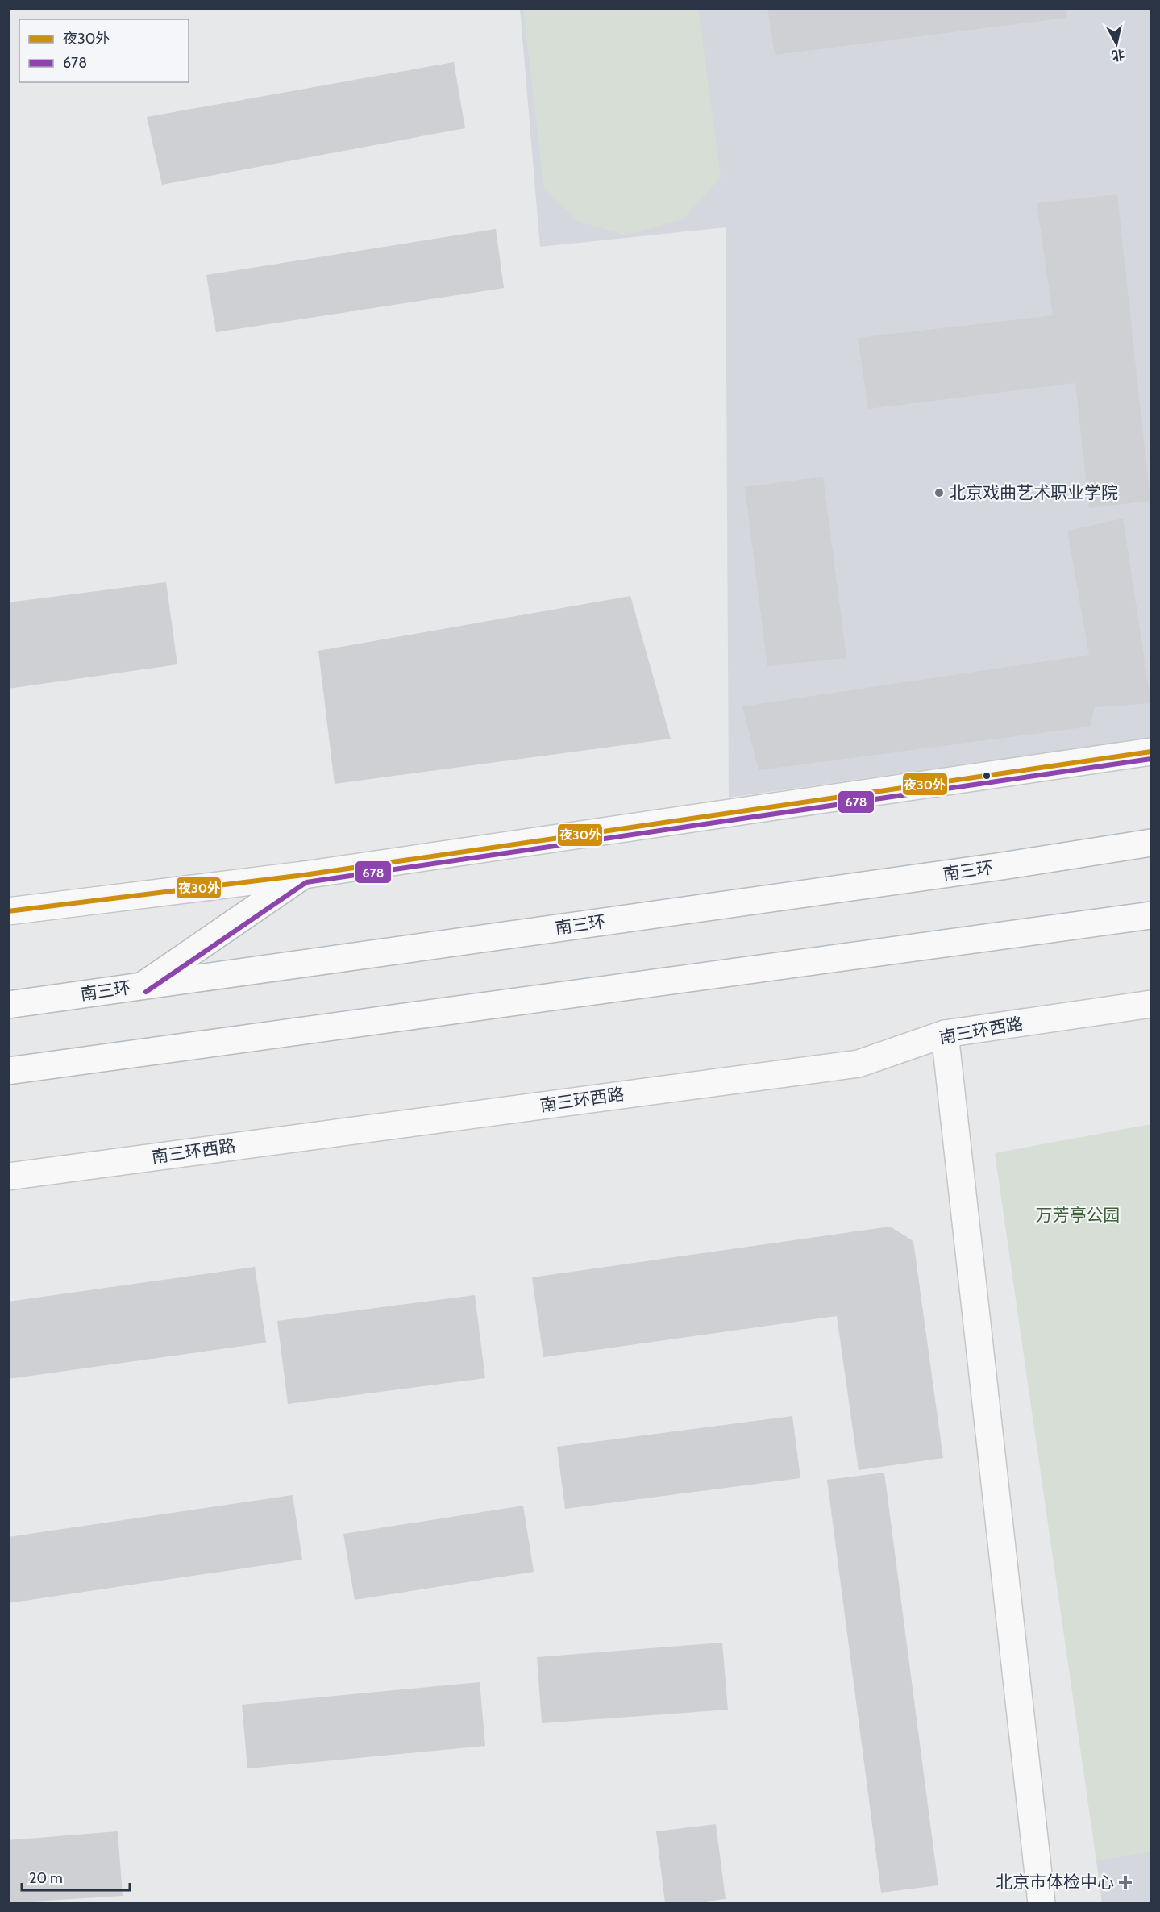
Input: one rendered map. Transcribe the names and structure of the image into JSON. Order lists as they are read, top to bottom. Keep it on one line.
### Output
{"streets":{"main road":["南三环","南三环西路"]},"parks":["万芳亭公园"],"places":{"other":["北京戏曲艺术职业学院"],"health":["北京市体检中心"]},"lines":["transit line 夜30外","transit line 678"],"legend":["夜30外","678"],"scale_bar":"20 m","north":"bottom"}
